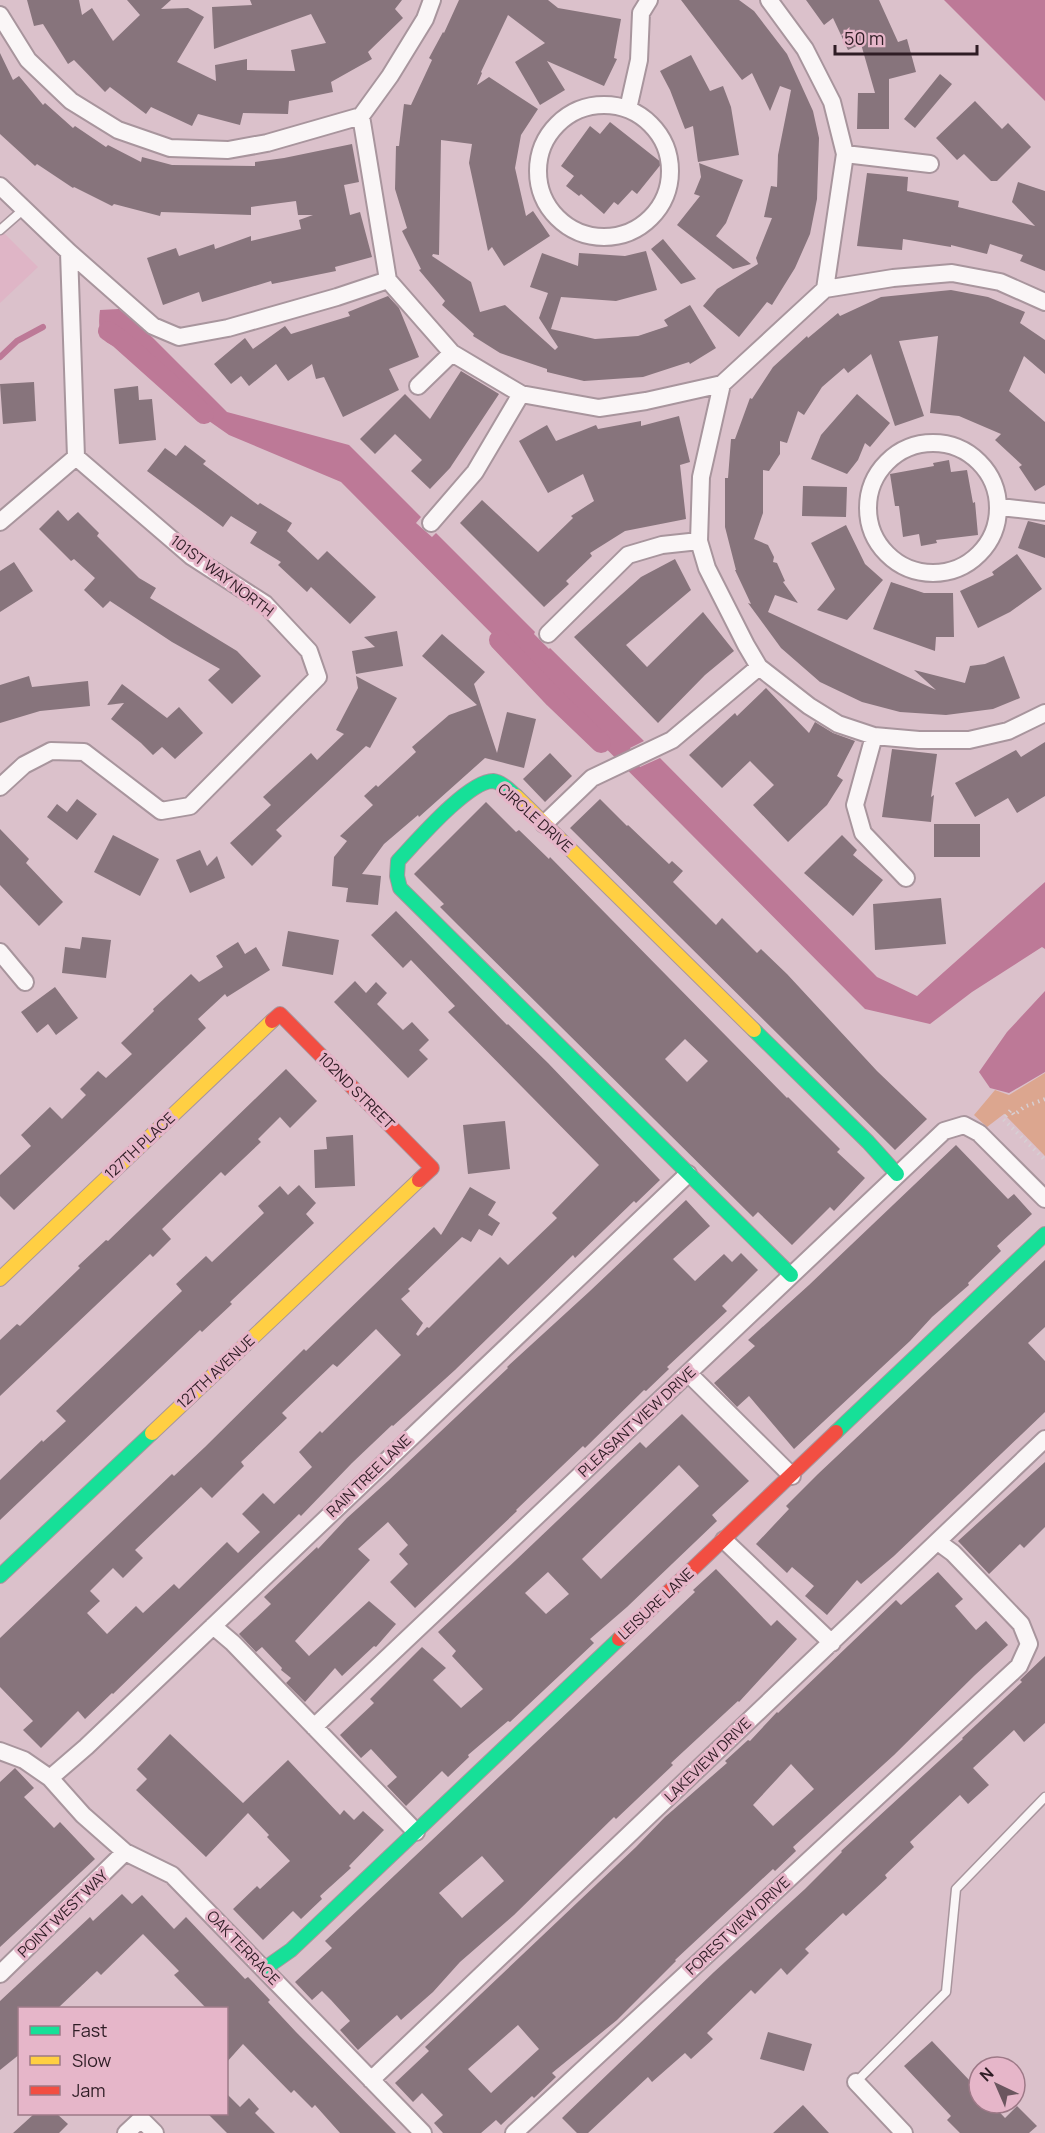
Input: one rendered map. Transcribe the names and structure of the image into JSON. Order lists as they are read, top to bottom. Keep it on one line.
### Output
{"streets":{"street":["101ST WAY NORTH","CIRCLE DRIVE","102ND STREET","127TH PLACE","127TH AVENUE","PLEASANT VIEW DRIVE","RAIN TREE LANE","LEISURE LANE","LAKEVIEW DRIVE","POINT WEST WAY","FOREST VIEW DRIVE","OAK TERRACE"]},"crossings":[["CIRCLE DRIVE","PLEASANT VIEW DRIVE"],["CIRCLE DRIVE","RAIN TREE LANE"],["102ND STREET","127TH PLACE"],["102ND STREET","127TH AVENUE"],["RAIN TREE LANE","OAK TERRACE"],["LEISURE LANE","OAK TERRACE"],["LAKEVIEW DRIVE","FOREST VIEW DRIVE"],["LAKEVIEW DRIVE","OAK TERRACE"],["POINT WEST WAY","OAK TERRACE"]],"legend":["Fast","Slow","Jam"],"scale_bar":"50 m","north":"top left"}
